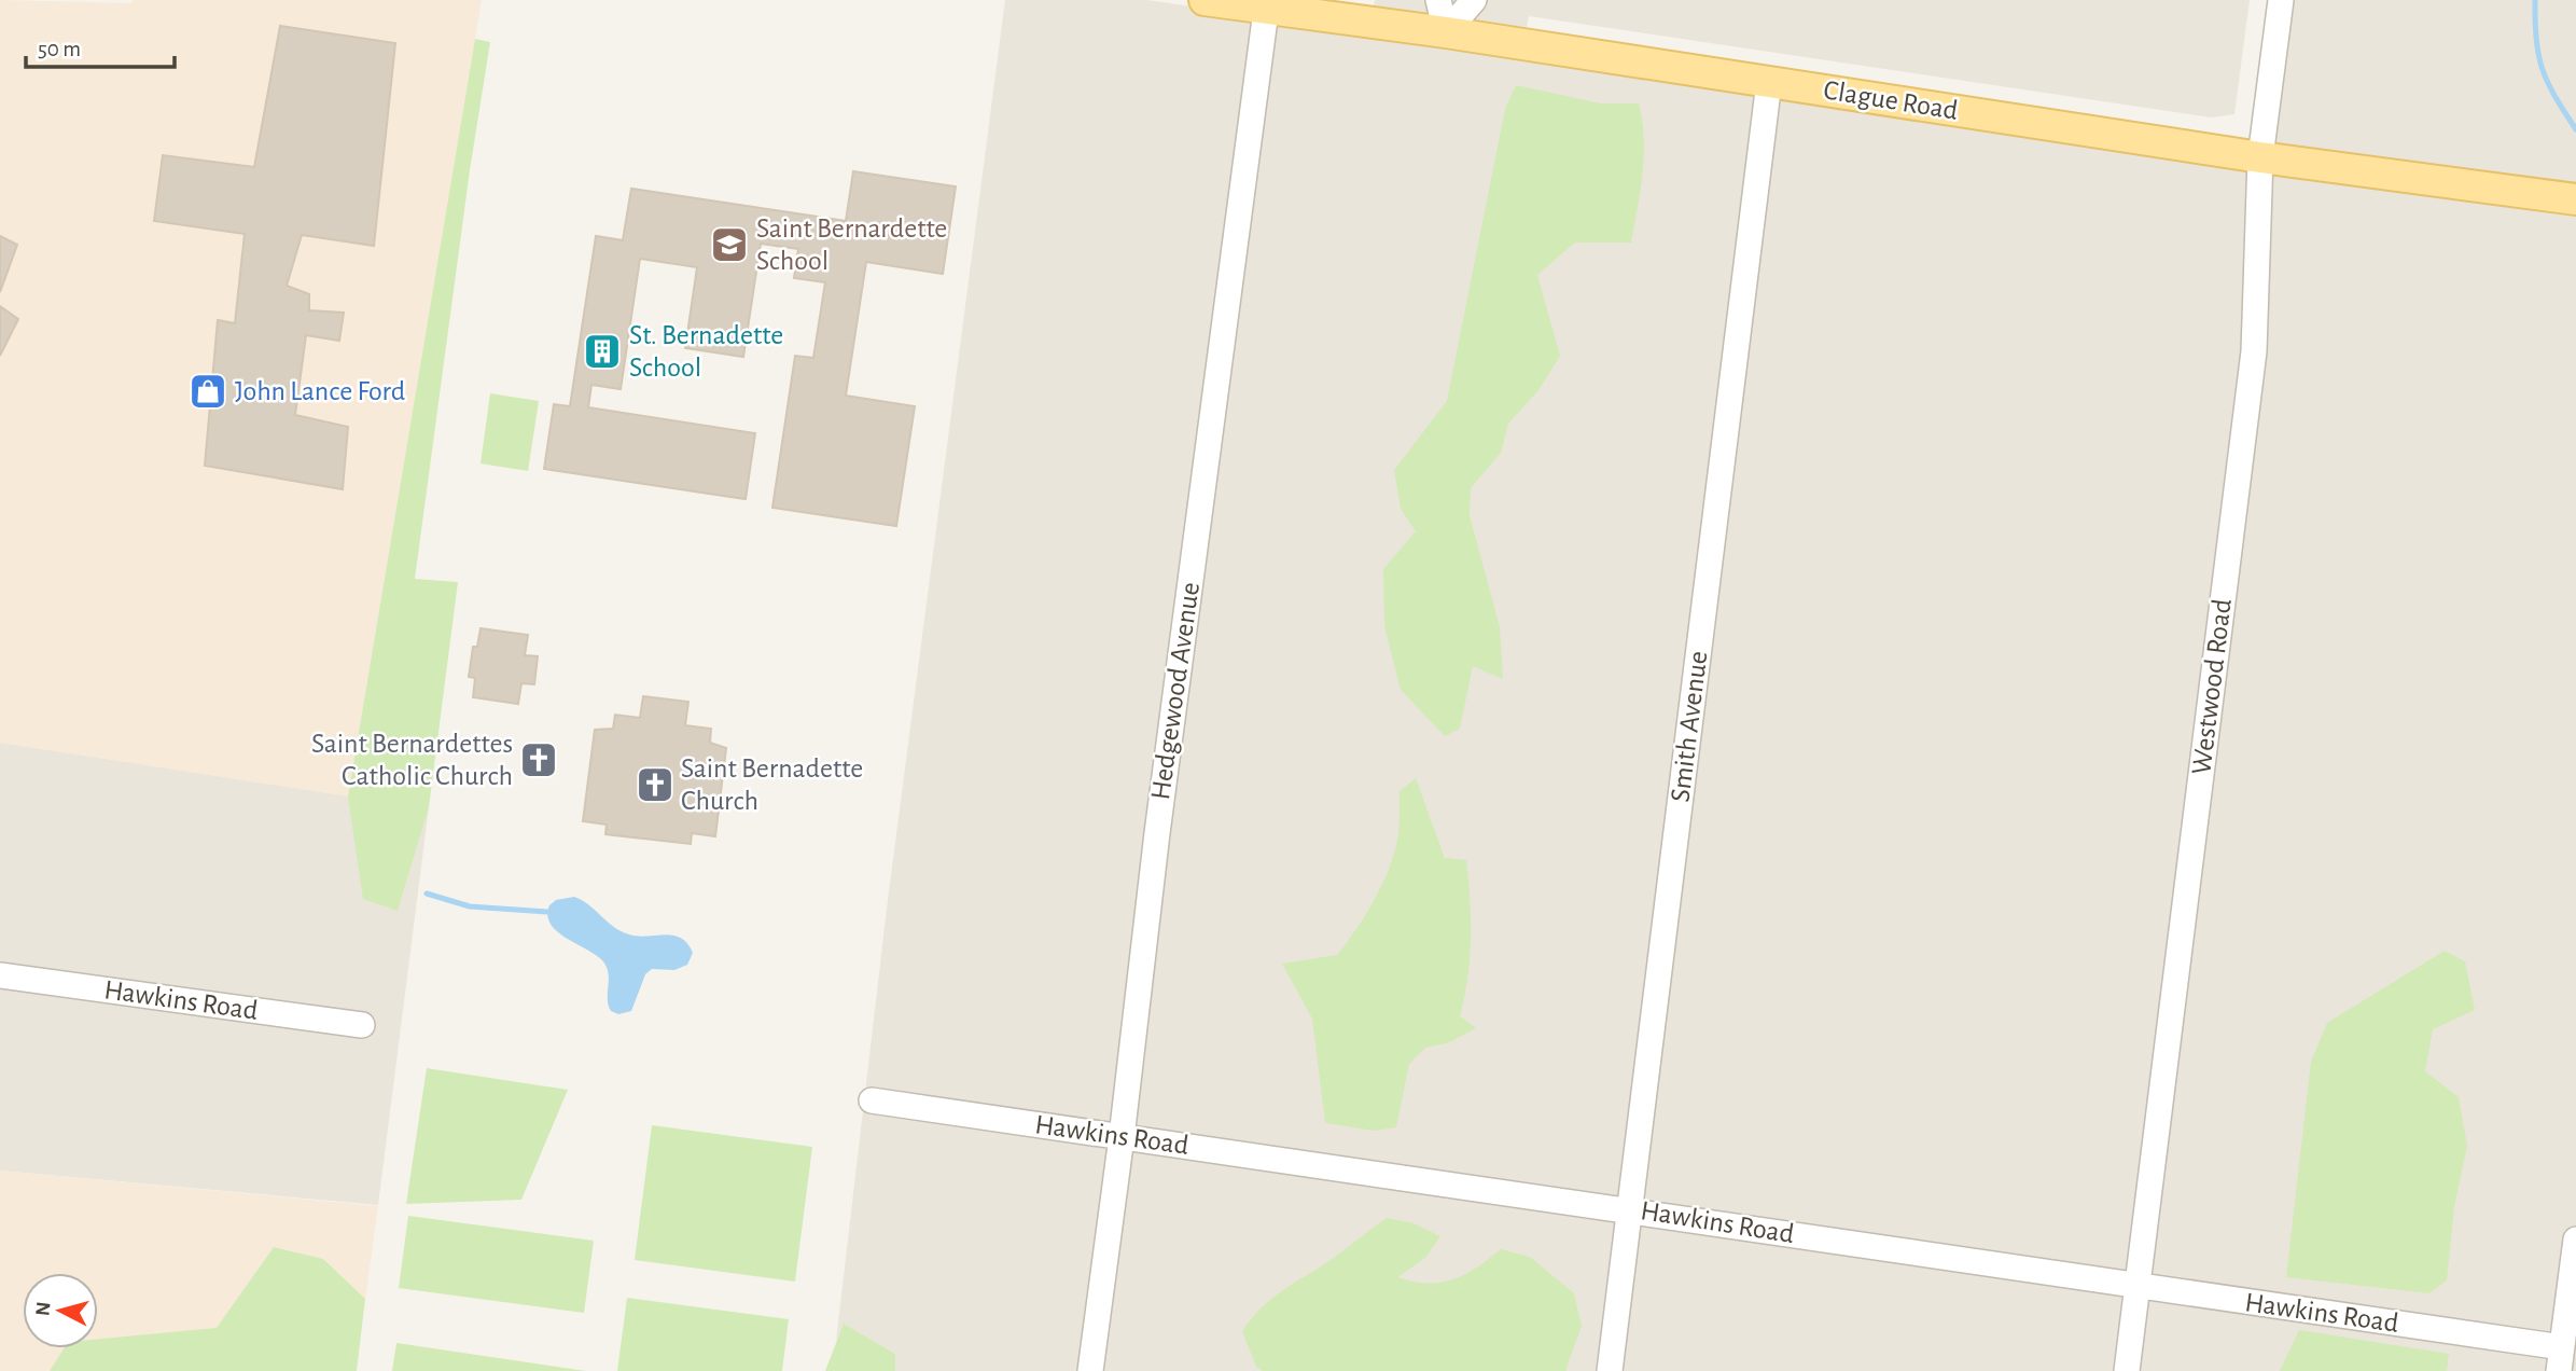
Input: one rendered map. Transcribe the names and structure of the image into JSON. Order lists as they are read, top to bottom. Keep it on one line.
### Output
{"streets":{"main road":["Clague Road"],"street":["Westwood Road","Hedgewood Avenue","Smith Avenue","Hawkins Road"]},"crossings":[["Clague Road","Westwood Road"],["Clague Road","Hedgewood Avenue"],["Clague Road","Smith Avenue"],["Westwood Road","Hawkins Road"],["Hedgewood Avenue","Hawkins Road"],["Smith Avenue","Hawkins Road"]],"places":{"school or university":["Saint Bernardette School"],"building":["St. Bernadette School"],"shop":["John Lance Ford"],"church":["Saint Bernardettes Catholic Church","Saint Bernadette Church"]},"scale_bar":"50 m","north":"left"}
